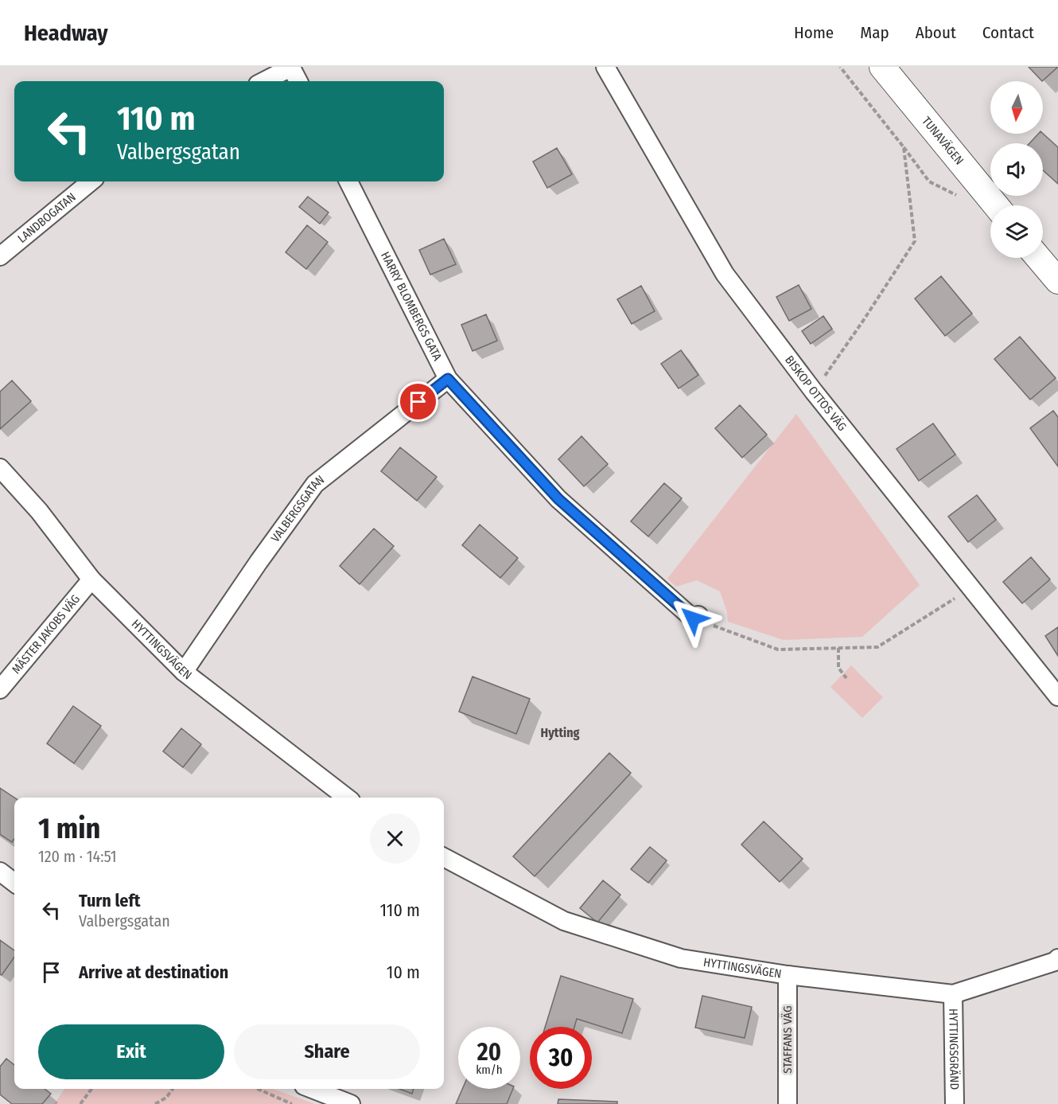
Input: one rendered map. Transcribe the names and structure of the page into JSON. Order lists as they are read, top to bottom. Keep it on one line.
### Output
{"streets":{"street":["TUNAVÄGEN","LANDBOGATAN","HARRY BLOMBERGS GATA","BISKOP OTTOS VÄG","VALBERGSGATAN","MÄSTER JAKOBS VÄG","HYTTINGSVÄGEN","STAFFANS VÄG","HYTTINGSGRÄND"]},"crossings":[["HARRY BLOMBERGS GATA","VALBERGSGATAN"],["VALBERGSGATAN","HYTTINGSVÄGEN"],["MÄSTER JAKOBS VÄG","HYTTINGSVÄGEN"],["HYTTINGSVÄGEN","STAFFANS VÄG"],["HYTTINGSVÄGEN","HYTTINGSGRÄND"]],"districts":["Hytting"],"north":"bottom","page":{"header":"Headway","nav":["Home","Map","About","Contact"],"turn":["110 m","Valbergsgatan"],"heading":["1 min","120 m · 14:51"],"list":[{"name":"Turn left","note":"Valbergsgatan","value":"110 m"},{"name":"Arrive at destination","value":"10 m"}],"buttons":["Exit","Share"],"speed":"20 km/h","limit":"30"}}
